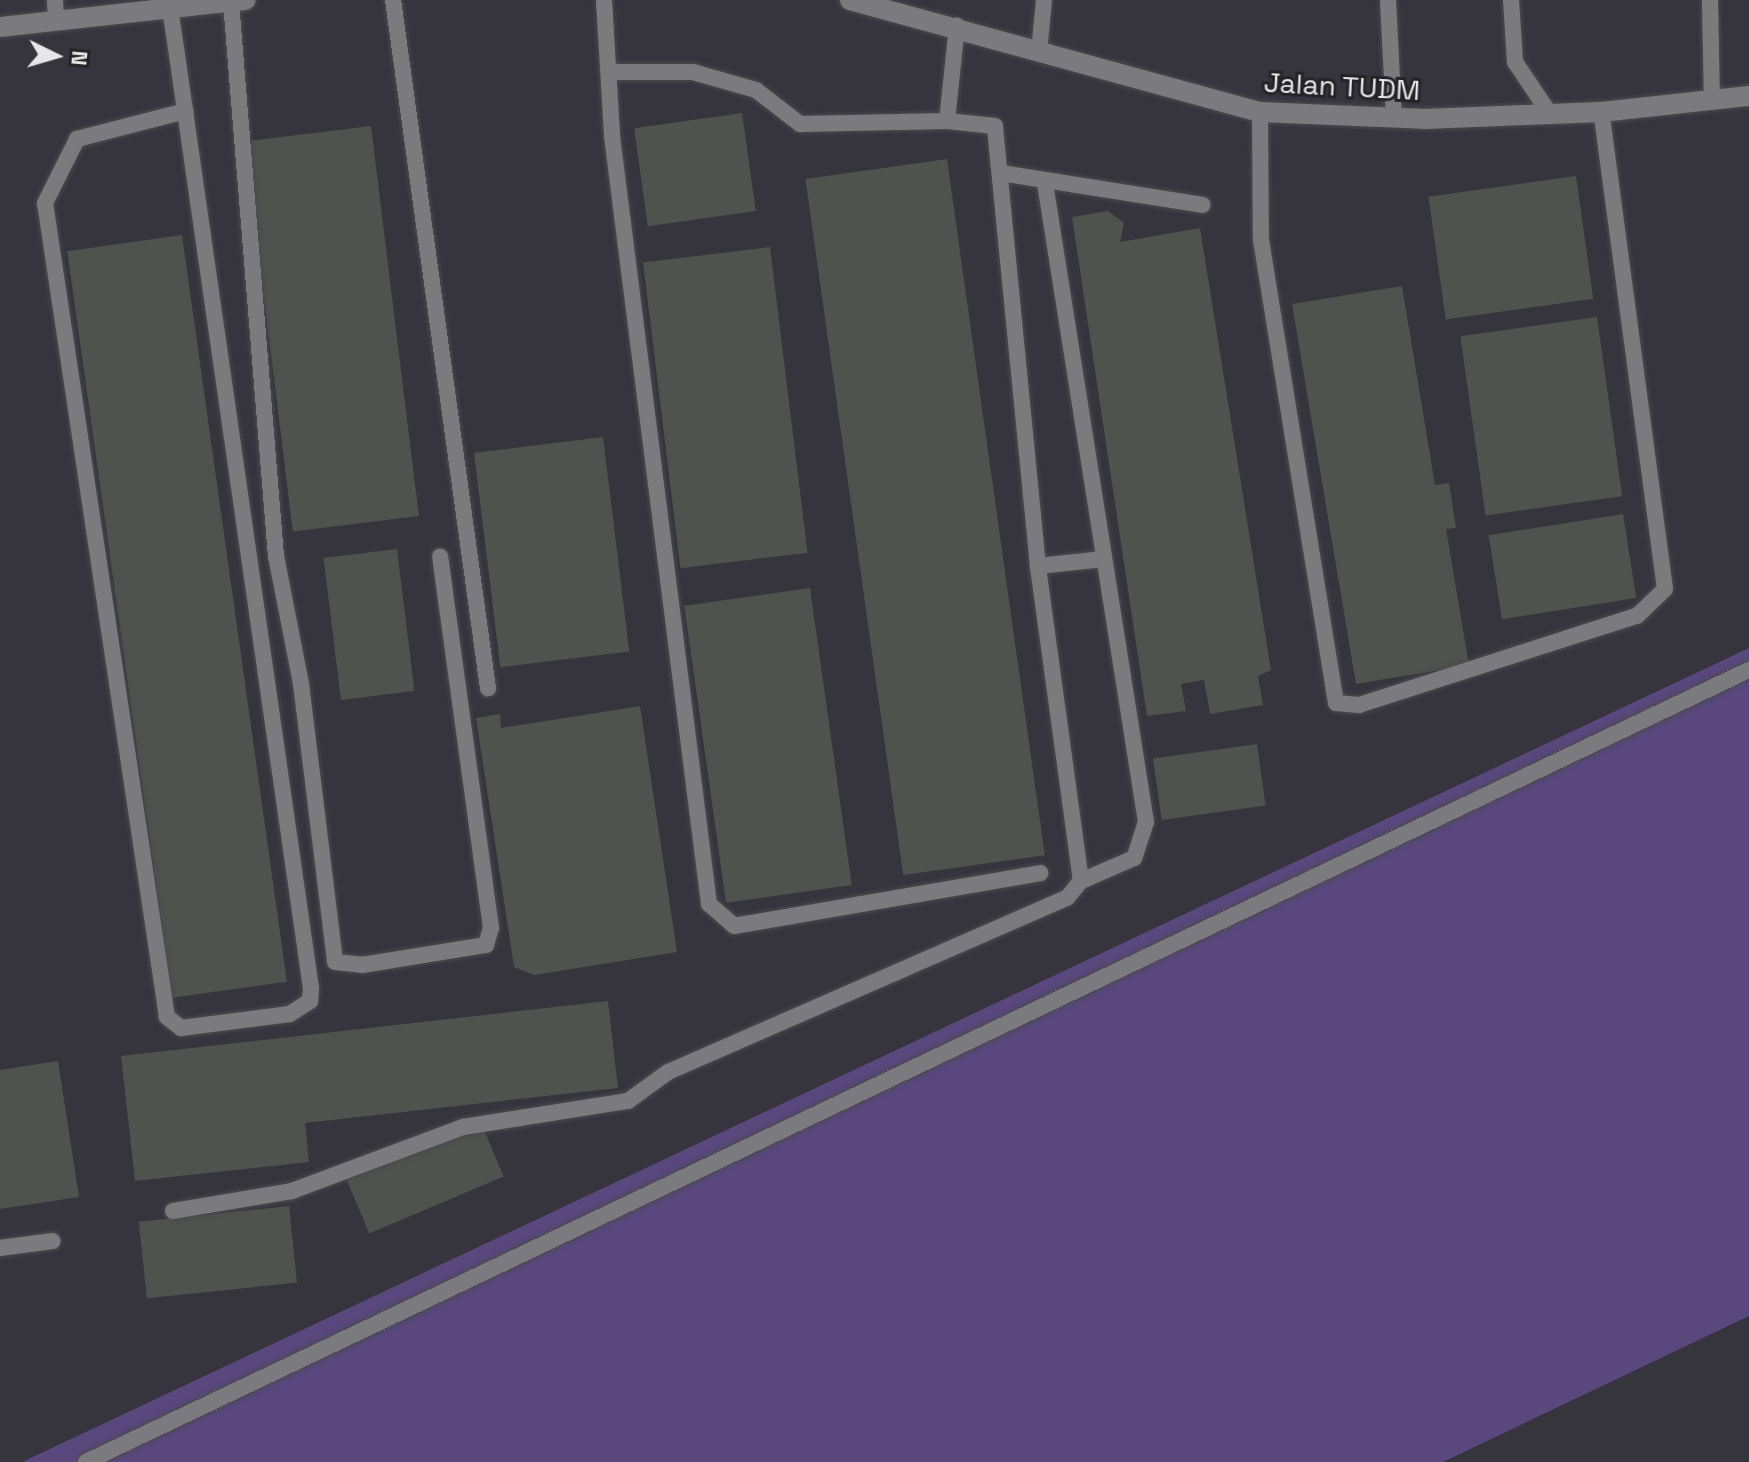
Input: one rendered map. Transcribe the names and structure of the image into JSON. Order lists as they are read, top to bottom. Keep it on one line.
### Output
{"streets":{"street":["Jalan TUDM"]},"north":"right"}
